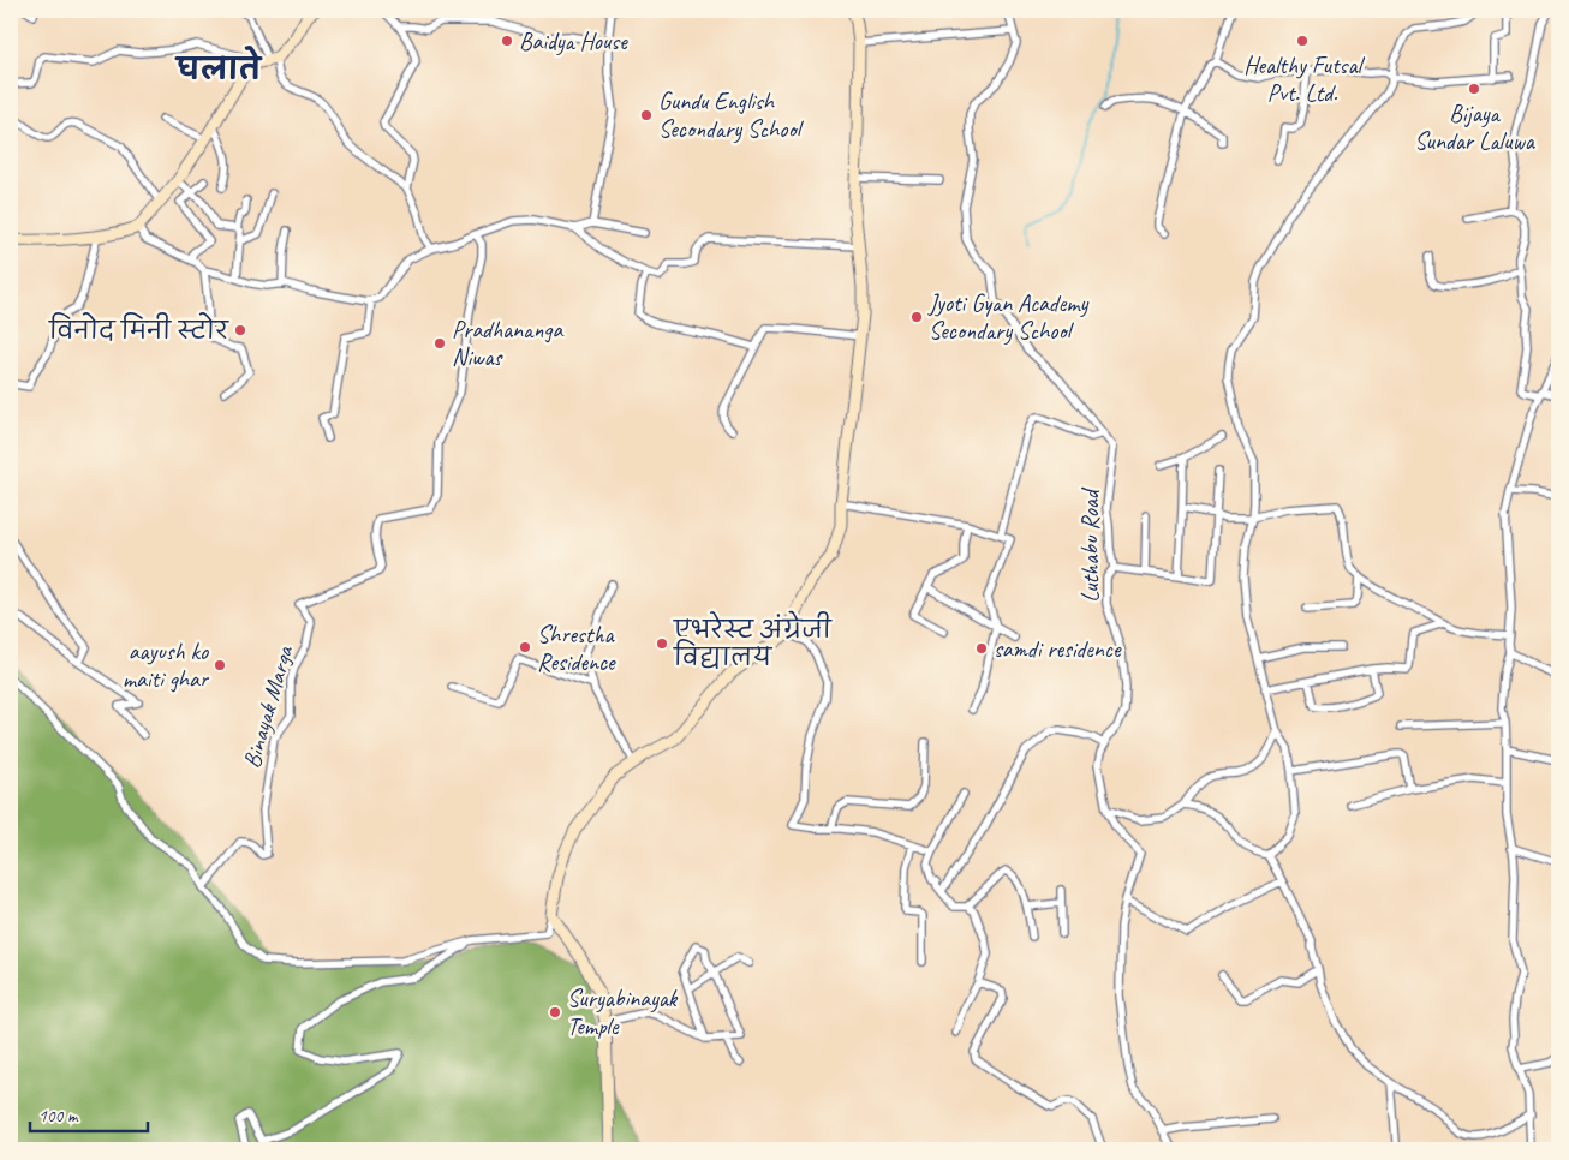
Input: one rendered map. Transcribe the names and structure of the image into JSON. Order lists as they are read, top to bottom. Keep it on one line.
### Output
{"streets":{"street":["Luthabu Road","Binayak Marga"]},"districts":["घलाते"],"places":["Baidya House","Healthy Futsal Pvt. Ltd.","Bijaya Sundar Laluwa","Gundu English Secondary School","Jyoti Gyan Academy Secondary School","विनोद मिनी स्टोर","Pradhananga Niwas","एभरेस्ट अंग्रेजी विद्यालय","Shrestha Residence","samdi residence","aayush ko maiti ghar","Suryabinayak Temple"],"scale_bar":"100 m"}
